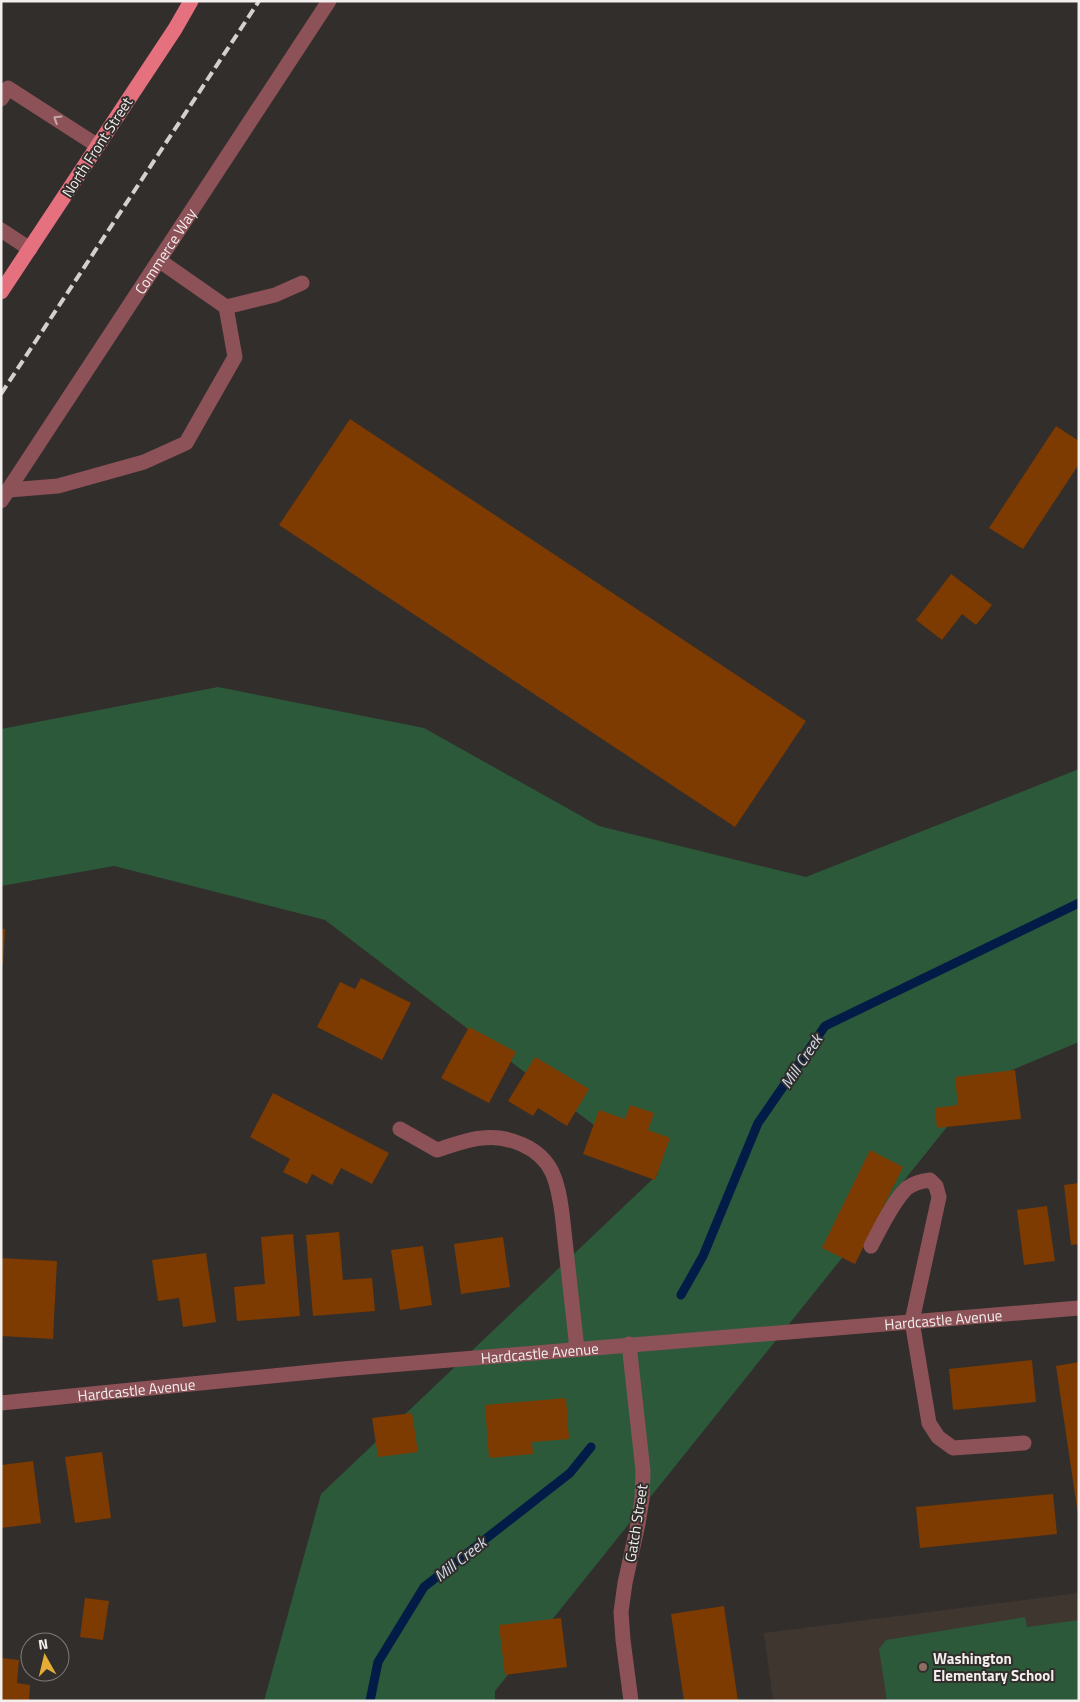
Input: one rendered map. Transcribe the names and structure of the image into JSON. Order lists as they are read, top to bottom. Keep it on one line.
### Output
{"streets":{"main road":["North Front Street"],"street":["Commerce Way","Hardcastle Avenue","Gatch Street"]},"crossings":[["Hardcastle Avenue","Gatch Street"]],"water":["Mill Creek"],"places":["Washington Elementary School"],"north":"top"}
